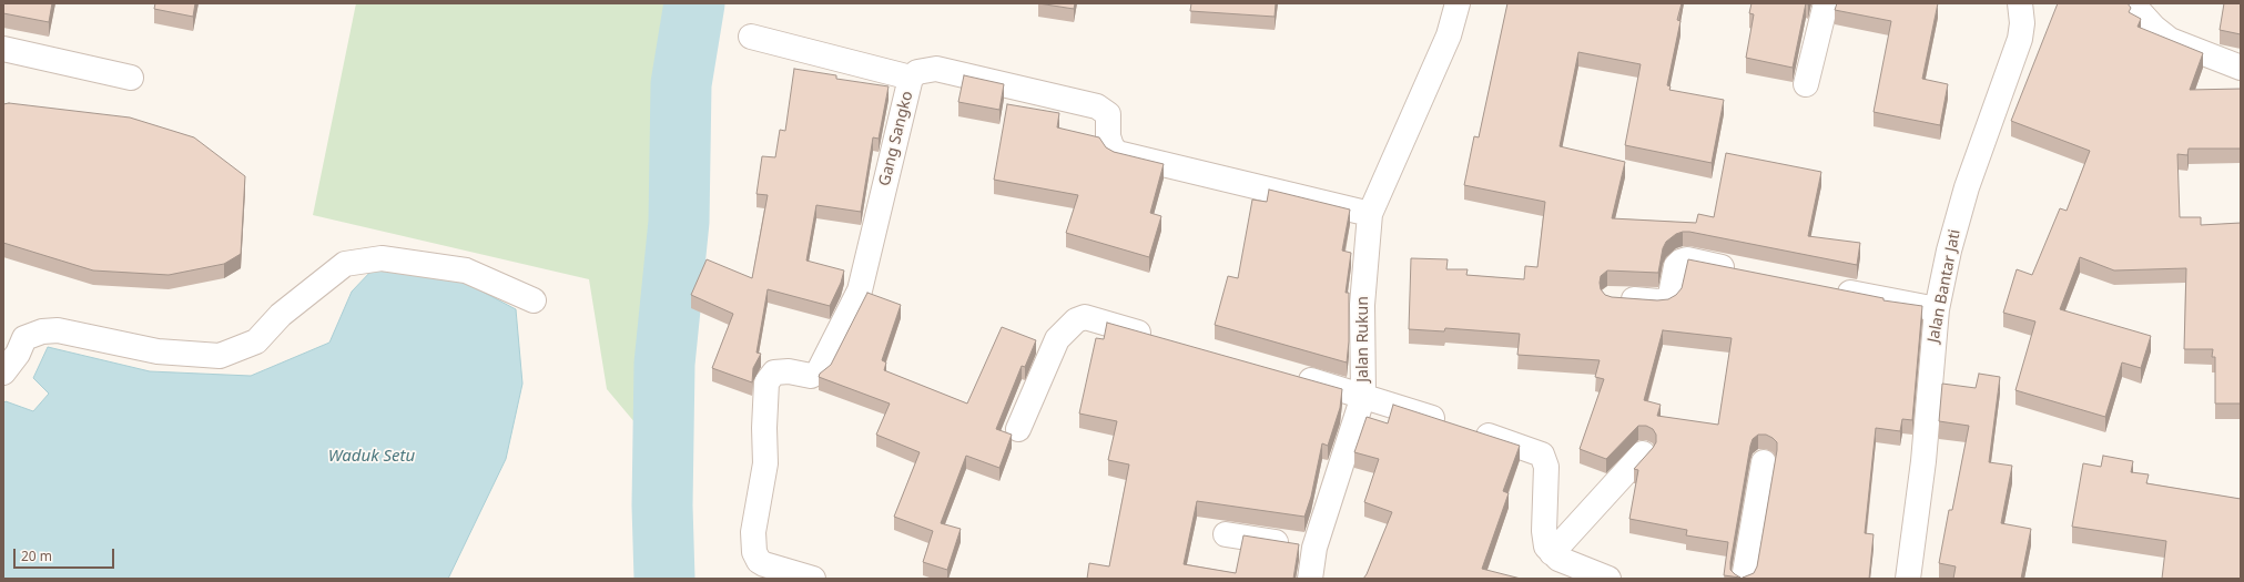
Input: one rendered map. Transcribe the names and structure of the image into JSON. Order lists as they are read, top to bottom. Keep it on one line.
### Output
{"streets":{"street":["Gang Sangko","Jalan Bantar Jati","Jalan Rukun"]},"crossings":[["Gang Sangko","Jalan Rukun"]],"water":["Waduk Setu"],"scale_bar":"20 m"}
